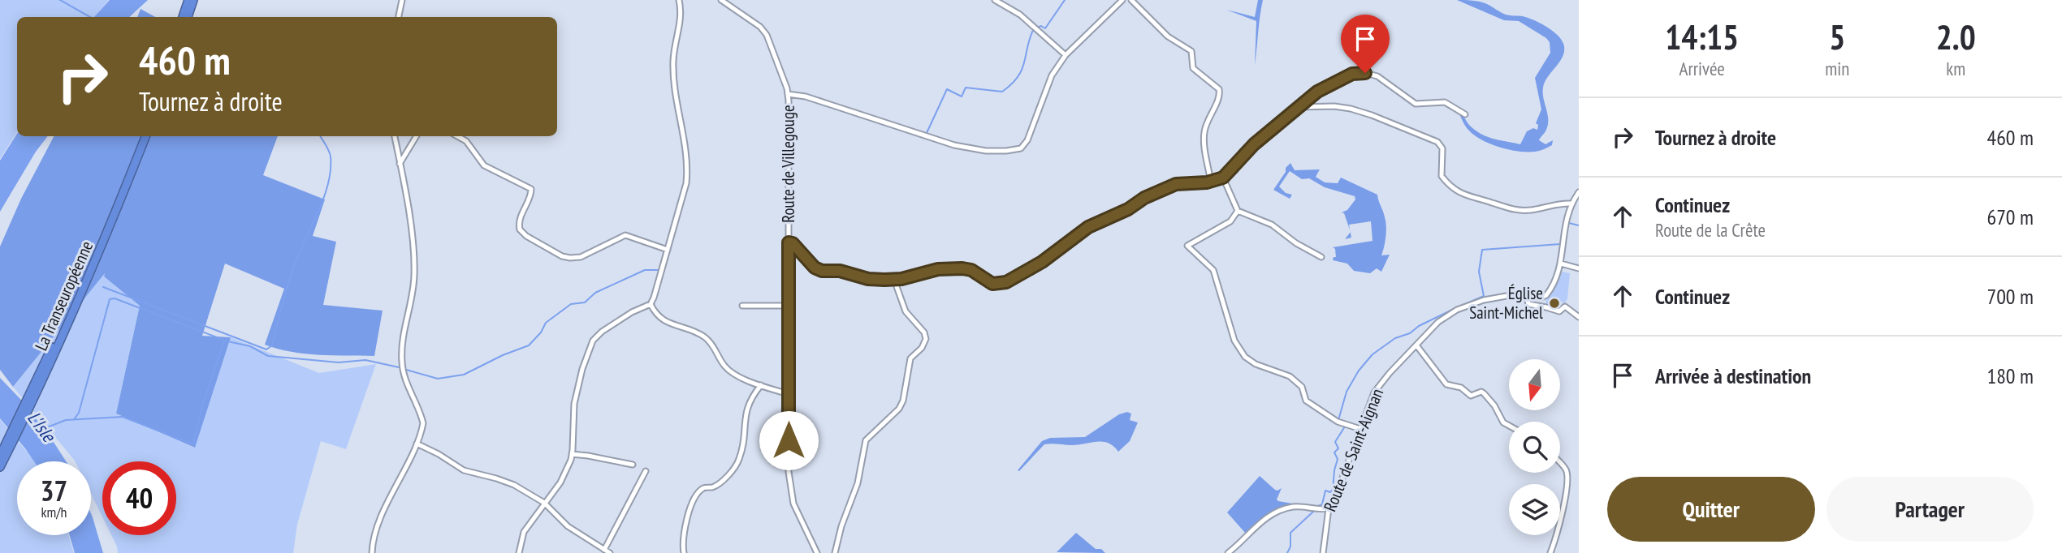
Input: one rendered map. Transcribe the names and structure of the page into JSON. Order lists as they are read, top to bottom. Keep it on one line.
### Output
{"streets":{"highway":["La Transeuropéenne"],"street":["Route de Villegouge","Route de Saint-Aignan"]},"water":["L'Isle"],"places":["Église Saint-Michel"],"north":"bottom","page":{"eta":["14:15","Arrivée","5","min","2.0","km"],"turn":["460 m","Tournez à droite"],"list":[{"name":"Tournez à droite","value":"460 m"},{"name":"Continuez","note":"Route de la Crête","value":"670 m"},{"name":"Continuez","value":"700 m"},{"name":"Arrivée à destination","value":"180 m"}],"speed":"37 km/h","limit":"40","buttons":["Quitter","Partager"]}}
